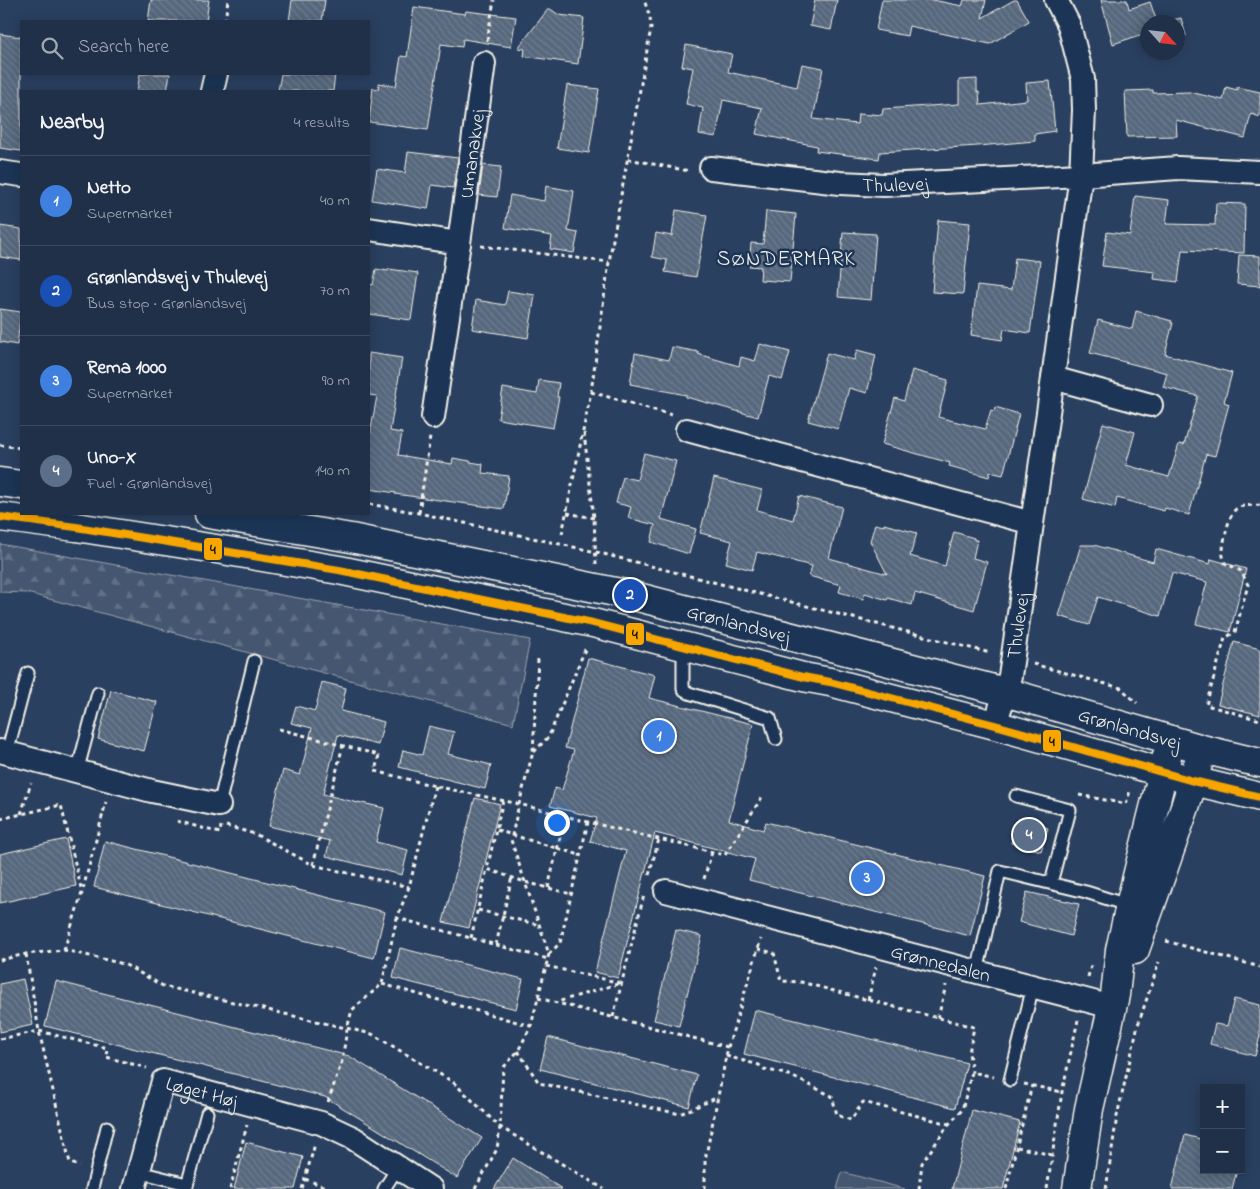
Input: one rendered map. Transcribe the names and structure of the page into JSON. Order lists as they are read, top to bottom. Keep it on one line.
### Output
{"streets":{"street":["Umanakvej","Thulevej","Grønlandsvej","Grønnedalen","Løget Høj"]},"crossings":[["Thulevej","Grønlandsvej"]],"districts":["SØNDERMARK"],"lines":["transit line 4"],"north":"bottom right","page":{"search":"Search here","heading":["Nearby","4 results"],"list":[{"mark":"1","name":"Netto","note":"Supermarket","value":"40 m"},{"mark":"2","name":"Grønlandsvej v Thulevej","note":"Bus stop · Grønlandsvej","value":"70 m"},{"mark":"3","name":"Rema 1000","note":"Supermarket","value":"90 m"},{"mark":"4","name":"Uno-X","note":"Fuel · Grønlandsvej","value":"140 m"}],"pins":["2","1","4","3"],"map_buttons":["+","−"]}}
